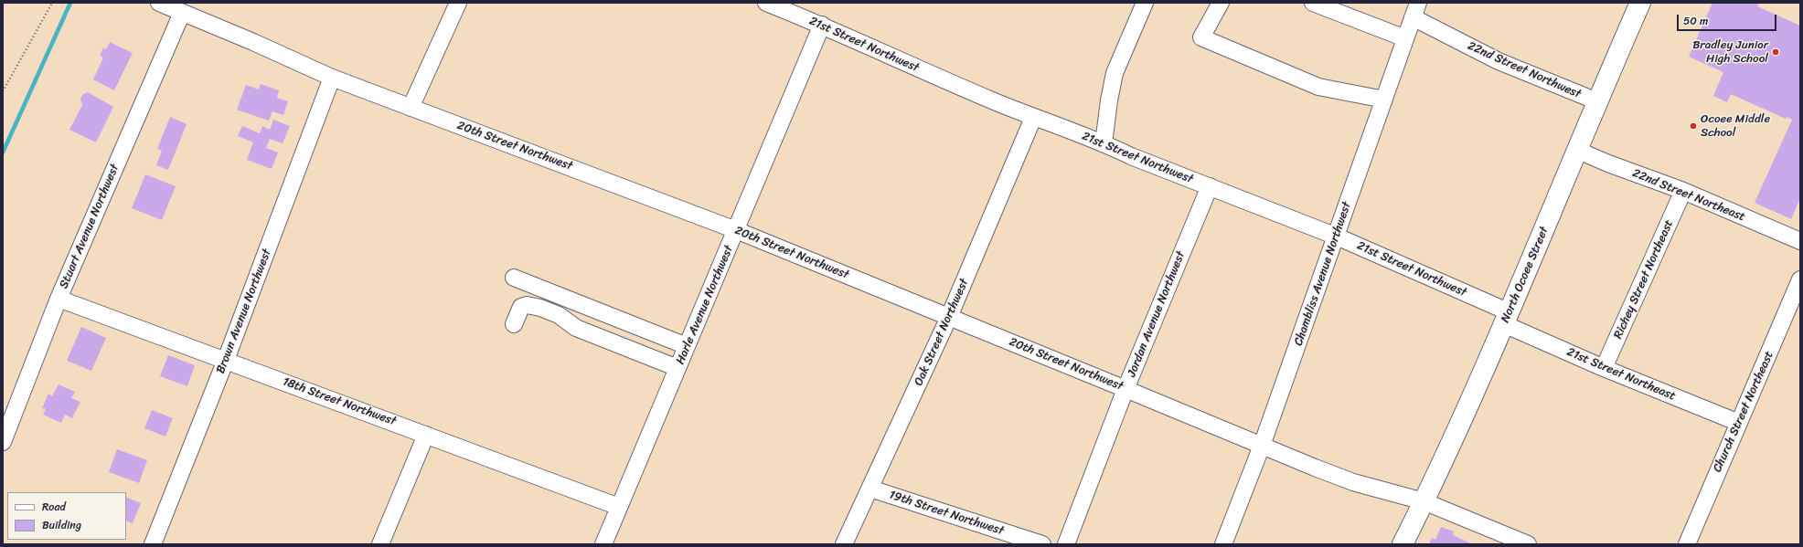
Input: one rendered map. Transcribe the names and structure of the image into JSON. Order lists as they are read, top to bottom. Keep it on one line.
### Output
{"streets":{"main road":["North Ocoee Street"],"street":["21st Street Northwest","22nd Street Northwest","20th Street Northwest","22nd Street Northeast","Stuart Avenue Northwest","Chambliss Avenue Northwest","Richey Street Northeast","Harle Avenue Northwest","Brown Avenue Northwest","Jordan Avenue Northwest","Oak Street Northwest","21st Street Northeast","18th Street Northwest","Church Street Northeast","19th Street Northwest"]},"crossings":[["21st Street Northwest","Chambliss Avenue Northwest"],["21st Street Northwest","North Ocoee Street"],["21st Street Northwest","Harle Avenue Northwest"],["21st Street Northwest","Jordan Avenue Northwest"],["21st Street Northwest","Oak Street Northwest"],["21st Street Northwest","21st Street Northeast"],["22nd Street Northwest","Chambliss Avenue Northwest"],["22nd Street Northwest","North Ocoee Street"],["20th Street Northwest","Stuart Avenue Northwest"],["20th Street Northwest","Chambliss Avenue Northwest"],["20th Street Northwest","North Ocoee Street"],["20th Street Northwest","Harle Avenue Northwest"],["20th Street Northwest","Brown Avenue Northwest"],["20th Street Northwest","Jordan Avenue Northwest"],["20th Street Northwest","Oak Street Northwest"],["22nd Street Northeast","North Ocoee Street"],["22nd Street Northeast","Richey Street Northeast"],["Stuart Avenue Northwest","18th Street Northwest"],["North Ocoee Street","21st Street Northeast"],["Richey Street Northeast","21st Street Northeast"],["Harle Avenue Northwest","18th Street Northwest"],["Brown Avenue Northwest","18th Street Northwest"],["Oak Street Northwest","19th Street Northwest"],["21st Street Northeast","Church Street Northeast"]],"places":["Bradley Junior High School","Ocoee Middle School"],"legend":["Road","Building"],"scale_bar":"50 m"}
